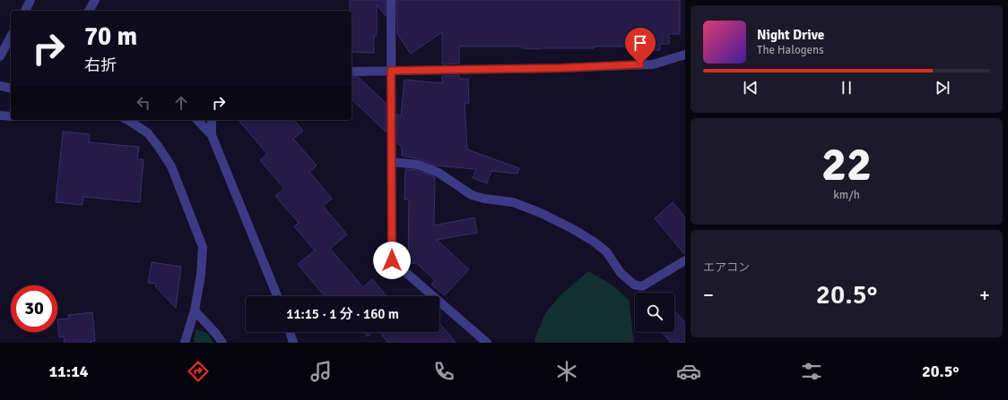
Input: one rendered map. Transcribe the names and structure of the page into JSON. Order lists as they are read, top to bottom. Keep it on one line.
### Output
{"page":{"turn":["70 m","右折"],"song":["Night Drive","The Halogens"],"tile":[["22","km/h"],"エアコン"],"heat":["−","20.5°","+"],"limit":"30","trip":"11:15 · 1 分 · 160 m","tabs":["11:14","20.5°"]}}
